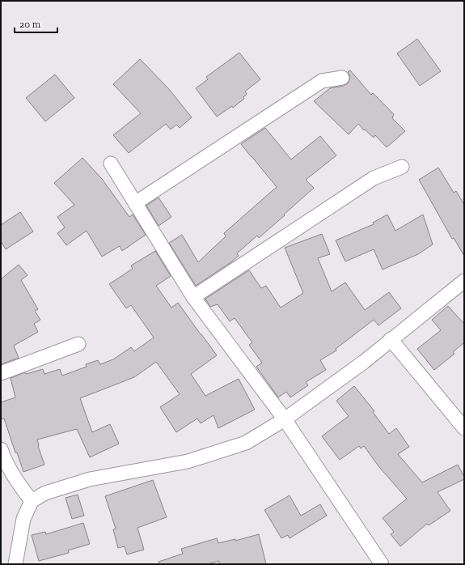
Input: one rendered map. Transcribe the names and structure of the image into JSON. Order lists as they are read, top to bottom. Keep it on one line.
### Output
{"scale_bar":"20 m"}
